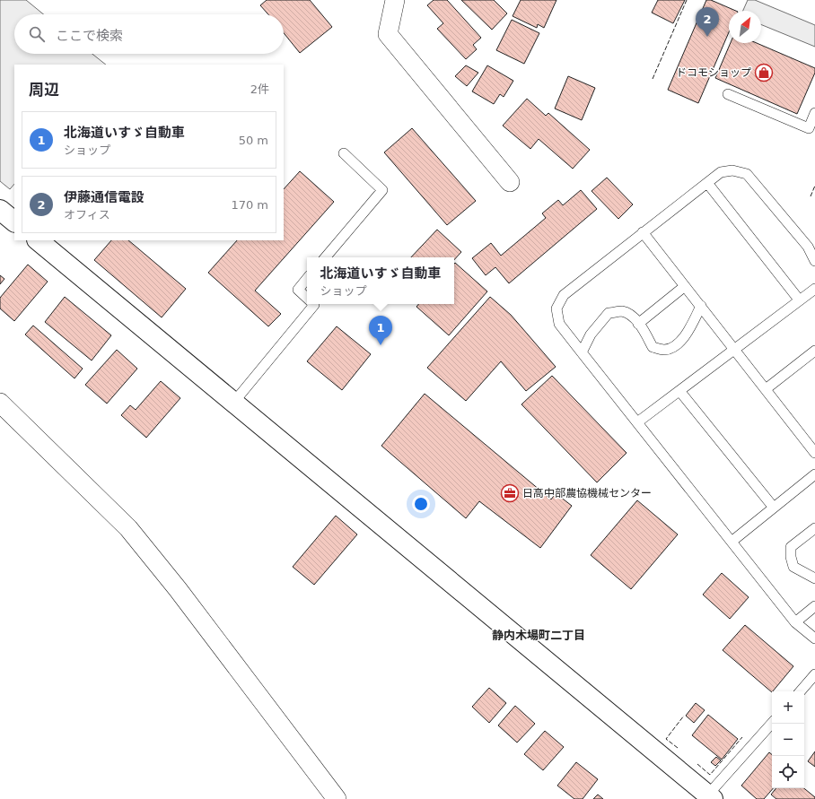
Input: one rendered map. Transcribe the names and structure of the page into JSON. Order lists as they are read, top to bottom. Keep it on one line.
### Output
{"districts":["静内木場町二丁目"],"places":{"shop":["ドコモショップ"],"office":["日高中部農協機械センター"]},"north":"top right","page":{"pins":["2","1"],"search":"ここで検索","heading":["周辺","2件"],"list":[{"mark":"1","name":"北海道いすゞ自動車","note":"ショップ","value":"50 m"},{"mark":"2","name":"伊藤通信電設","note":"オフィス","value":"170 m"}],"popup":["北海道いすゞ自動車","ショップ"],"map_buttons":["+","−"]}}
